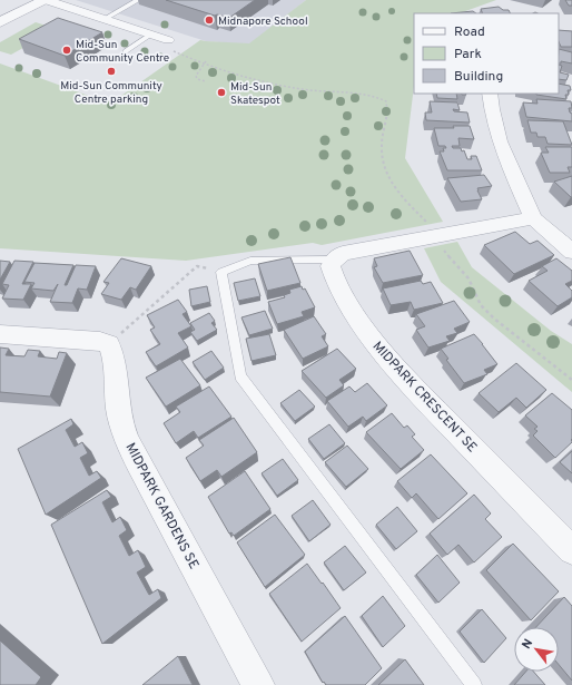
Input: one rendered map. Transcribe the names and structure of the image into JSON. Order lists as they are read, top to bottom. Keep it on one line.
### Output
{"streets":{"street":["MIDPARK CRESCENT SE","MIDPARK GARDENS SE"]},"places":["Midnapore School","Mid-Sun Community Centre","Mid-Sun Community Centre parking","Mid-Sun Skatespot"],"legend":["Road","Park","Building"],"north":"top left"}
